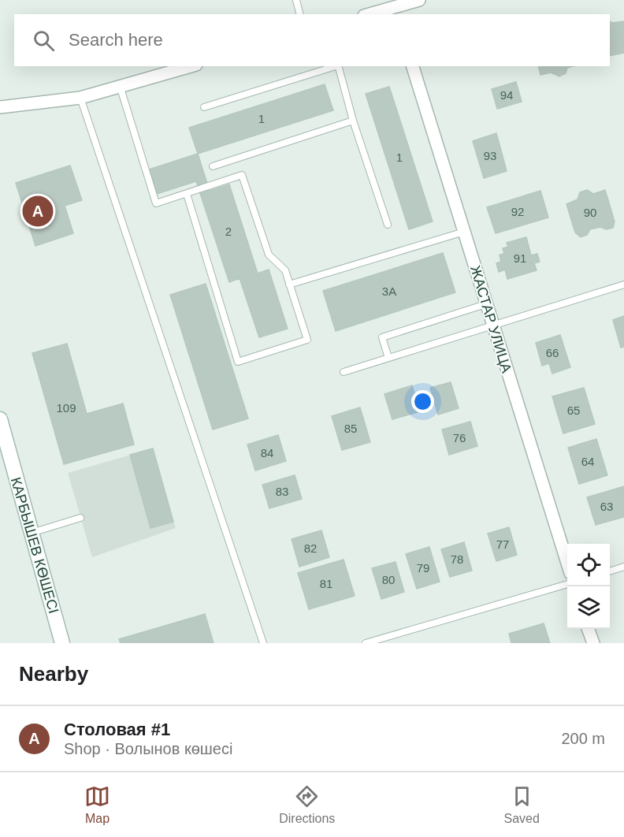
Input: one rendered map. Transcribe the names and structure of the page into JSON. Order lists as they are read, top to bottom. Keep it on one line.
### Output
{"streets":{"main road":["КАРБЫШЕВ КӨШЕСІ"],"street":["ЖАСТАР УЛИЦА"]},"house_numbers":["94","1","93","1","92","90","2","91","3А","66","109","65","85","76","84","64","83","63","77","82","78","79","80","81"],"page":{"search":"Search here","pins":"A","heading":"Nearby","list":[{"mark":"A","name":"Столовая #1","note":"Shop · Волынов көшесі","value":"200 m"}],"nav":["Map","Directions","Saved"]}}
